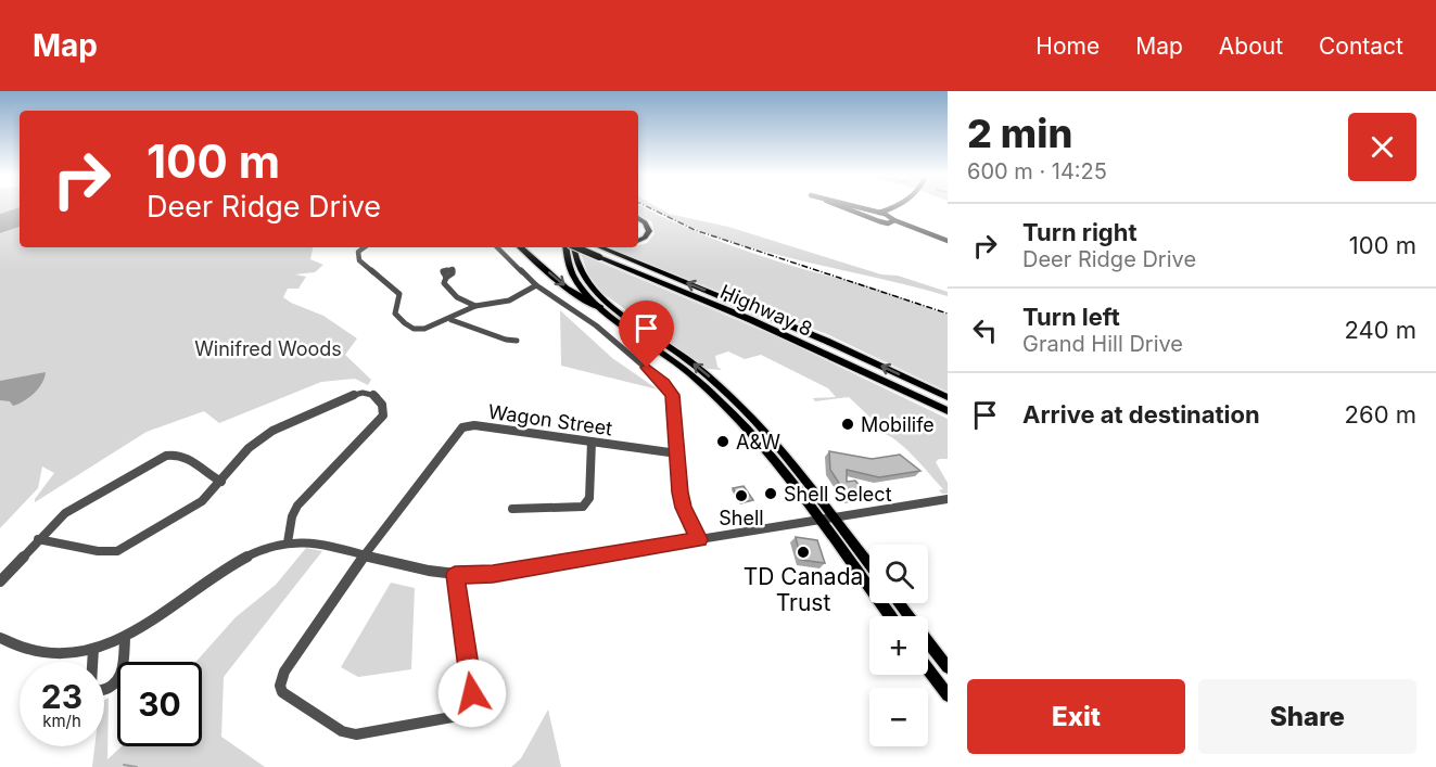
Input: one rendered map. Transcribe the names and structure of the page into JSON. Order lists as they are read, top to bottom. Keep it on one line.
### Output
{"streets":{"highway":["Highway 8"],"street":["Wagon Street"]},"parks":["Winifred Woods"],"places":["Mobilife","A&W","Shell Select","Shell","TD Canada Trust"],"page":{"header":"Map","nav":["Home","Map","About","Contact"],"heading":["2 min","600 m · 14:25"],"turn":["100 m","Deer Ridge Drive"],"list":[{"name":"Turn right","note":"Deer Ridge Drive","value":"100 m"},{"name":"Turn left","note":"Grand Hill Drive","value":"240 m"},{"name":"Arrive at destination","value":"260 m"}],"map_buttons":["+","−"],"speed":"23 km/h","limit":"30","buttons":["Exit","Share"]}}
